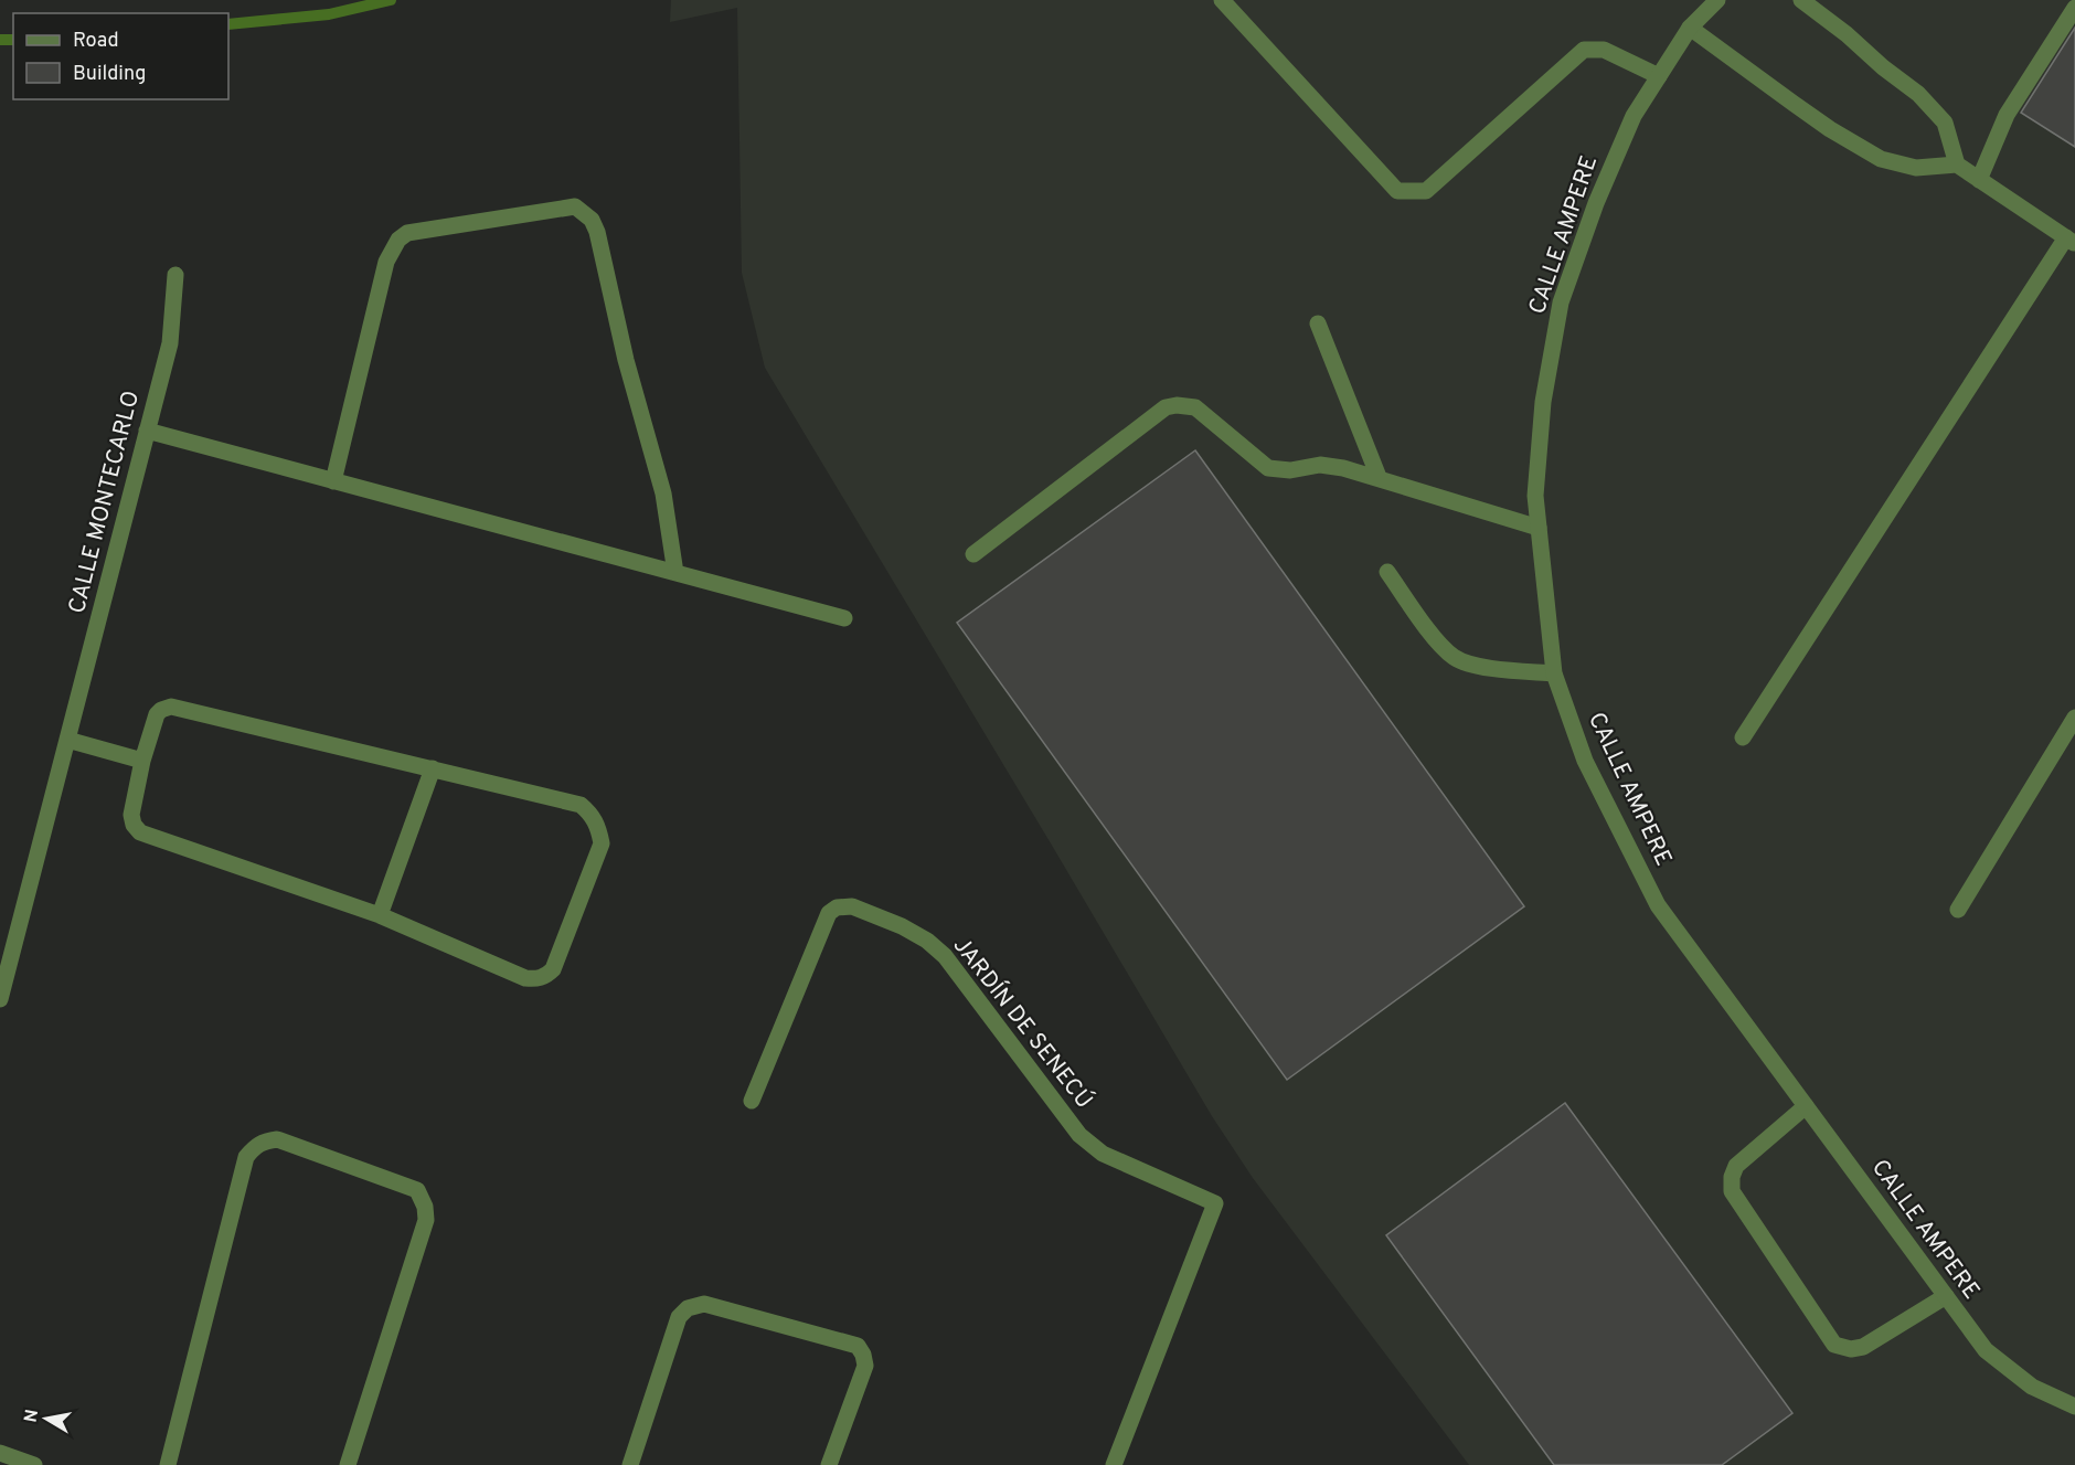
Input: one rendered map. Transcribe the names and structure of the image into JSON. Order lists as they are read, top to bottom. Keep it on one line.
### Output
{"streets":{"street":["CALLE AMPERE","CALLE MONTECARLO","JARDÍN DE SENECÚ"]},"legend":["Road","Building"],"north":"left"}
